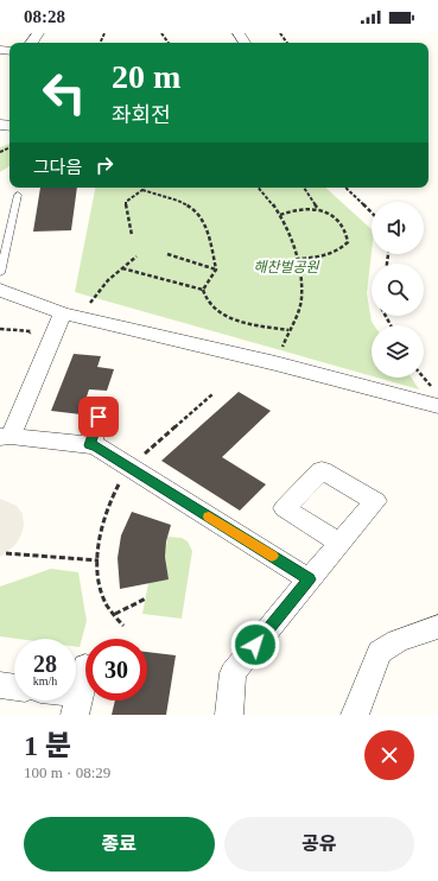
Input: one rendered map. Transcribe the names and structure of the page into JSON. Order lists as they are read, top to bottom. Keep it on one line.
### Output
{"parks":["해찬벌공원"],"page":{"status":"08:28","turn":["20 m","좌회전"],"then":"그다음","speed":"28 km/h","limit":"30","heading":["1 분","100 m · 08:29"],"buttons":["종료","공유"]}}
